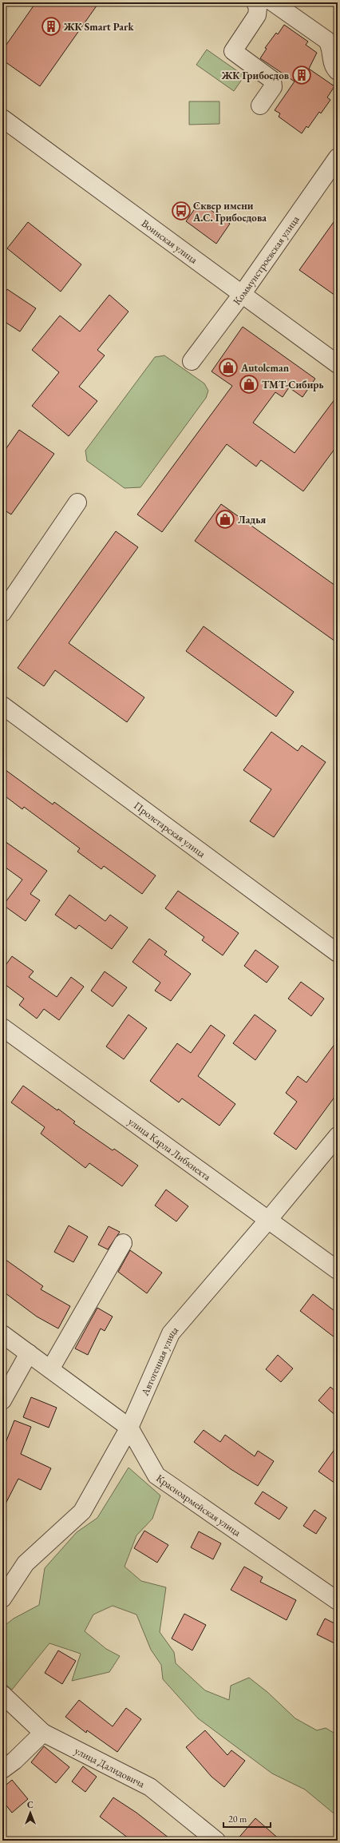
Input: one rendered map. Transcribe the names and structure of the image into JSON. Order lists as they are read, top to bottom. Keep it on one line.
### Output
{"streets":{"street":["Воинская улица","Коммунстроевская улица","Пролетарская улица","улица Карла Либкнехта","Автогенная улица","Красноармейская улица","улица Далидовича"]},"crossings":[["Воинская улица","Коммунстроевская улица"],["улица Карла Либкнехта","Автогенная улица"],["Автогенная улица","Красноармейская улица"]],"places":{"building":["ЖК Smart Park","ЖК Грибоедов"],"bus stop":["Сквер имени А.С. Грибоедова"],"shop":["Autoleman","ТМТ-Сибирь","Ладья"]},"scale_bar":"20 m","north":"top"}
